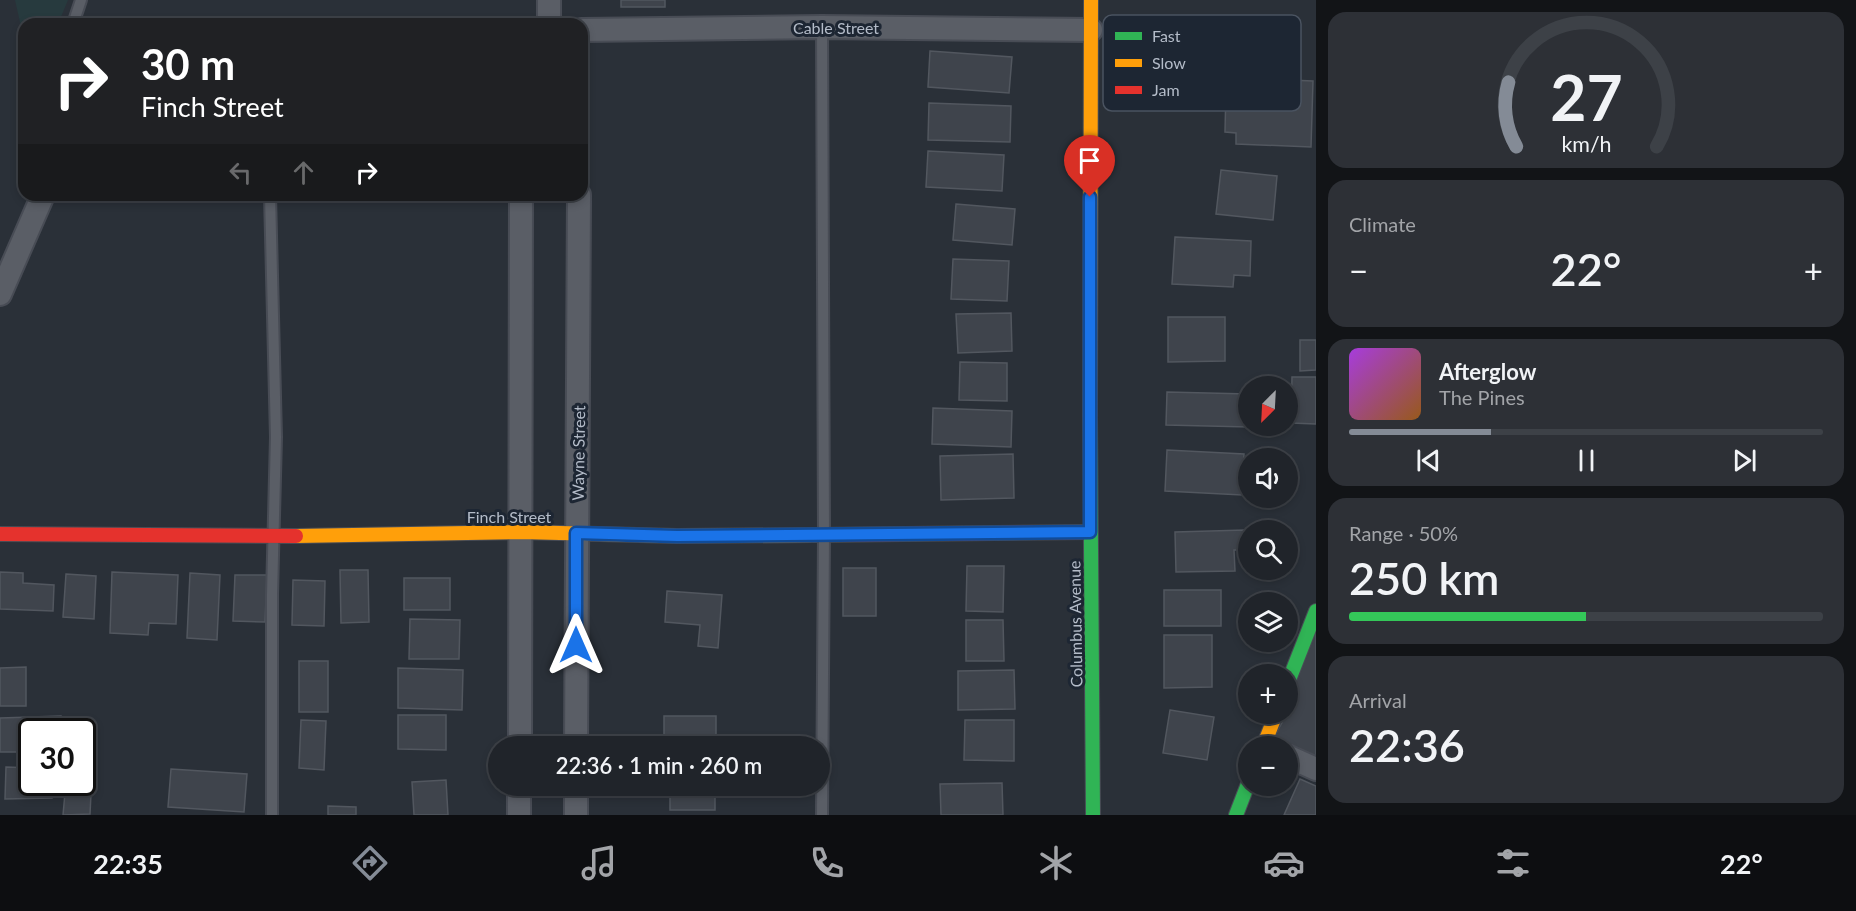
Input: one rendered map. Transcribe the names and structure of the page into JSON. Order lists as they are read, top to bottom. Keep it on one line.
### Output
{"streets":{"street":["Cable Street","Wayne Street","Finch Street","Columbus Avenue"]},"crossings":[["Cable Street","Columbus Avenue"],["Wayne Street","Finch Street"],["Finch Street","Columbus Avenue"]],"legend":["Fast","Slow","Jam"],"north":"bottom left","page":{"turn":["30 m","Finch Street"],"tile":["Climate",["Range · 50%","250 km"],["Arrival","22:36"]],"heat":["−","22°","+"],"song":["Afterglow","The Pines"],"map_buttons":["+","−"],"limit":"30","trip":"22:36 · 1 min · 260 m","tabs":["22:35","22°"],"gauge":["27","km/h"]}}
